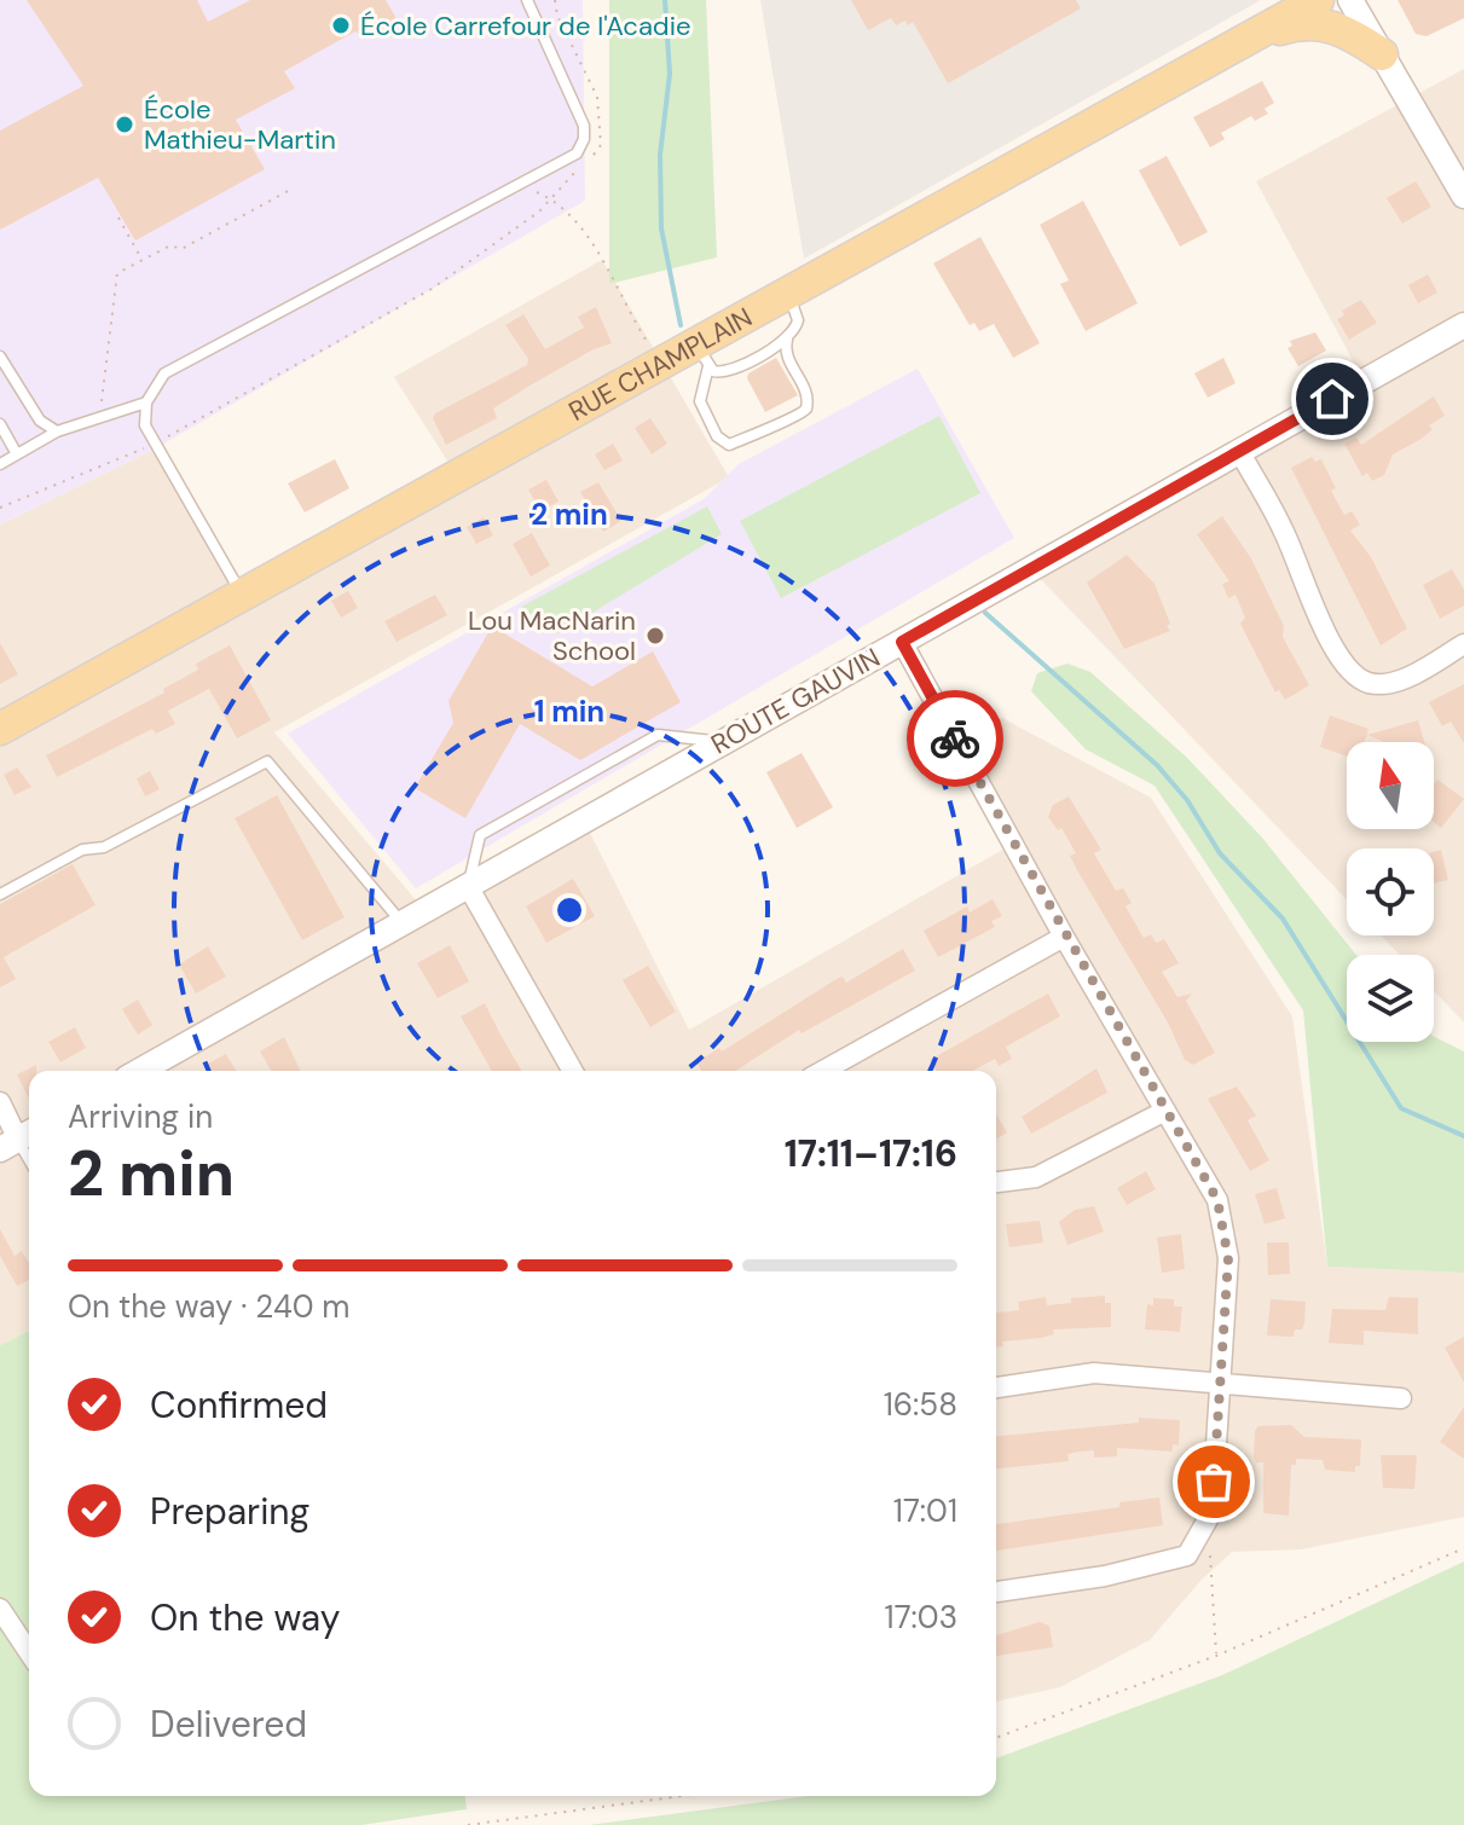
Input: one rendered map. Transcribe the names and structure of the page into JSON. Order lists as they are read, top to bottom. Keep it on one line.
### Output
{"streets":{"main road":["RUE CHAMPLAIN"],"street":["ROUTE GAUVIN"]},"places":["École Carrefour de l'Acadie","École Mathieu-Martin","Lou MacNarin School"],"north":"top","page":{"heading":["2 min","Arriving in","17:11–17:16"],"bar":"On the way · 240 m","list":[["Confirmed","16:58"],["Preparing","17:01"],["On the way","17:03"],"Delivered"]},"rings":["2 min","1 min"]}
